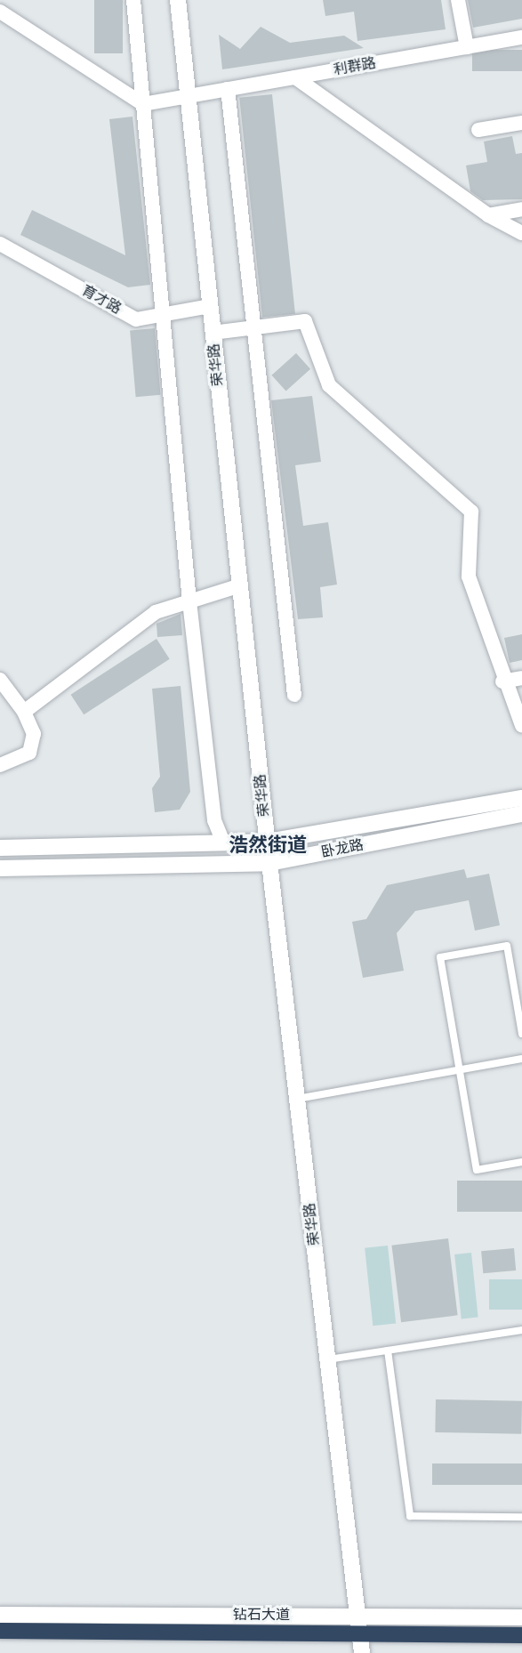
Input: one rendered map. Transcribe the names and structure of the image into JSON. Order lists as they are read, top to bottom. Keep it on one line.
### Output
{"streets":{"highway":["钻石大道"],"main road":["荣华路","卧龙路"],"street":["利群路","育才路"]},"crossings":[["利群路","荣华路"],["育才路","荣华路"],["荣华路","卧龙路"],["荣华路","钻石大道"]],"districts":["浩然街道"]}
